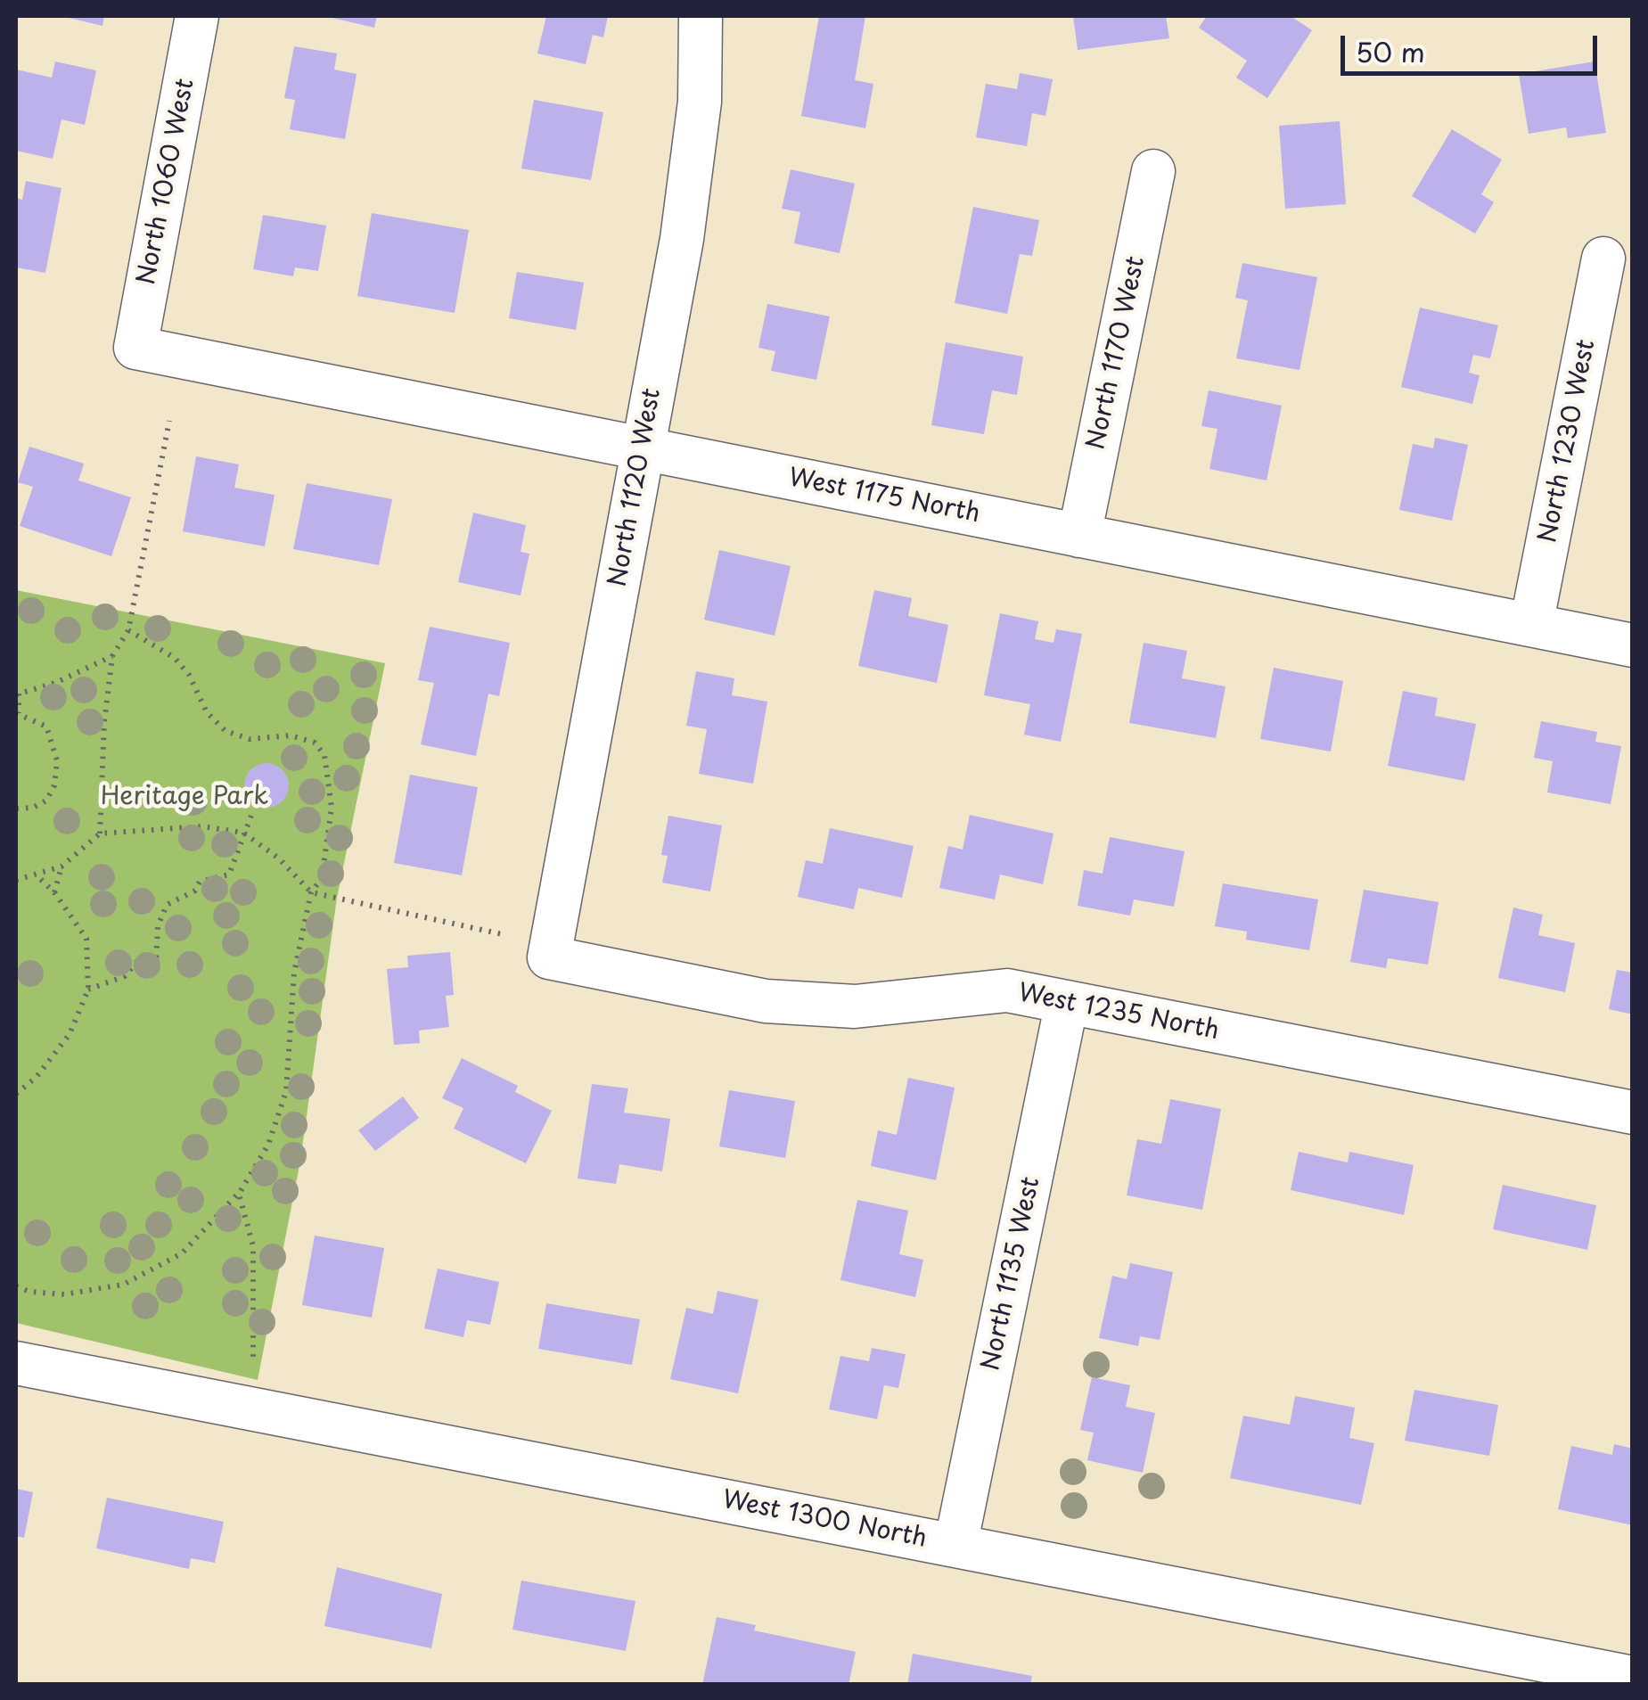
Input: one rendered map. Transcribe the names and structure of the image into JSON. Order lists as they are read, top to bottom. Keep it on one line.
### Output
{"streets":{"street":["North 1060 West","North 1170 West","North 1230 West","North 1120 West","West 1175 North","West 1235 North","North 1135 West","West 1300 North"]},"crossings":[["North 1060 West","West 1175 North"],["North 1170 West","West 1175 North"],["North 1230 West","West 1175 North"],["North 1120 West","West 1175 North"],["North 1120 West","West 1235 North"],["West 1235 North","North 1135 West"],["North 1135 West","West 1300 North"]],"parks":["Heritage Park"],"scale_bar":"50 m"}
